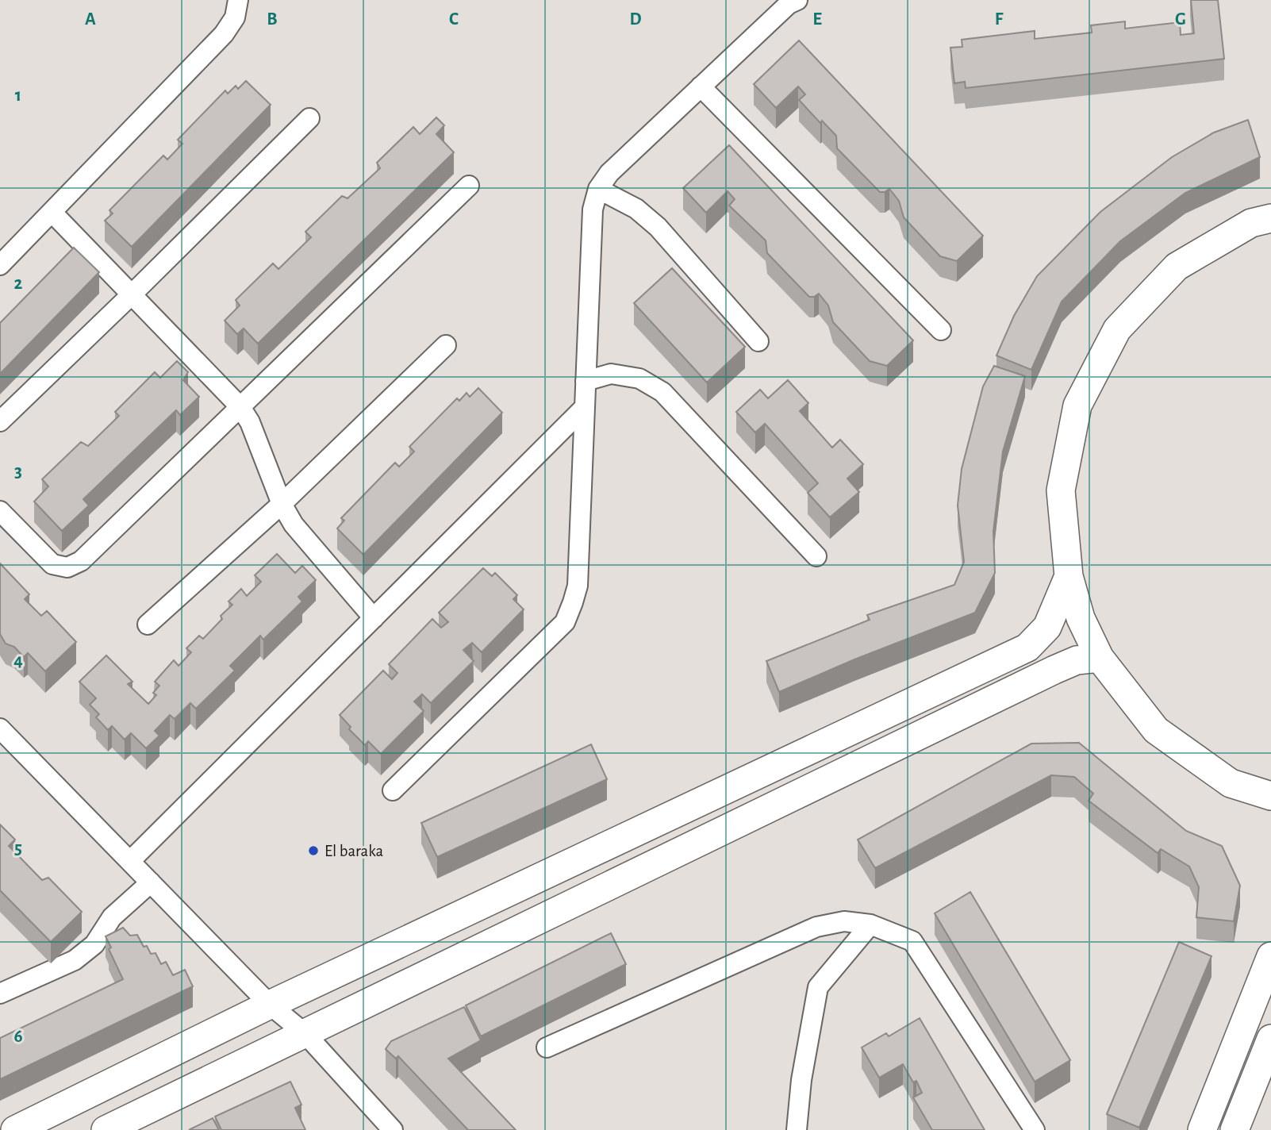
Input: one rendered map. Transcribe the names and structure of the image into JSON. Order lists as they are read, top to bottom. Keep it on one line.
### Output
{"places":["El baraka"],"grid":{"columns":["A","B","C","D","E","F","G"],"rows":["1","2","3","4","5","6"]}}
